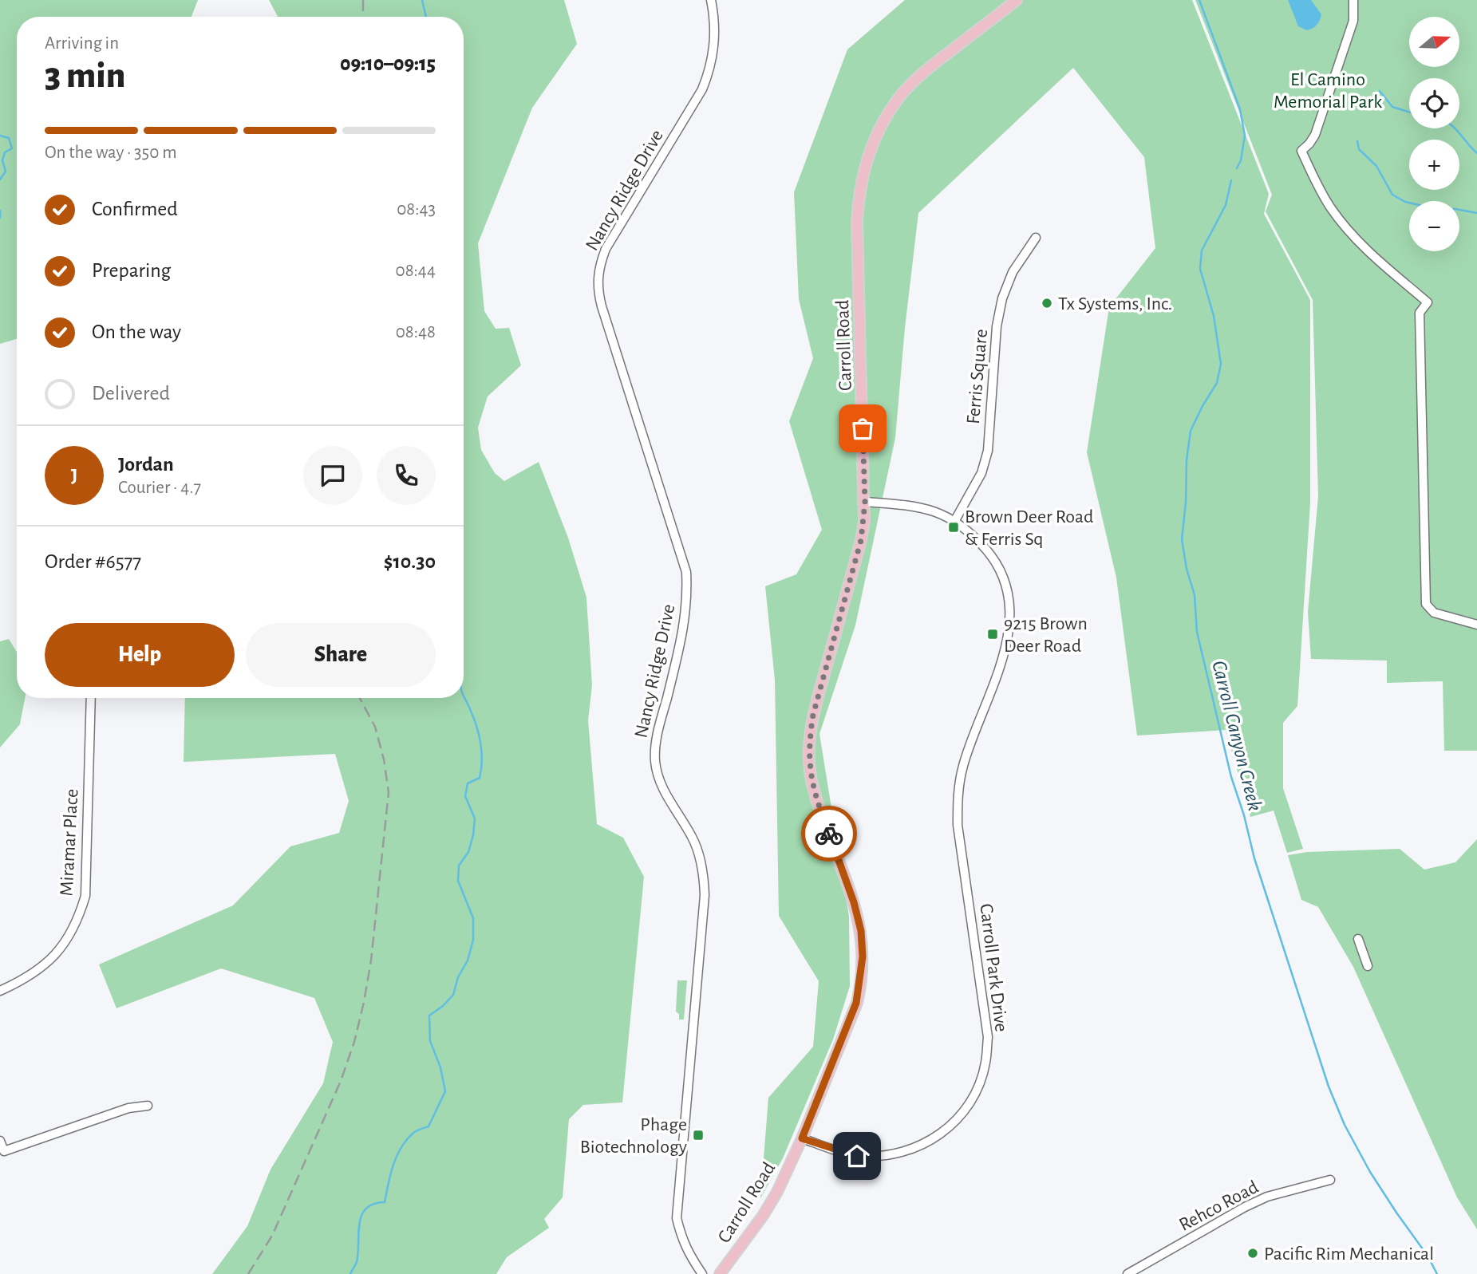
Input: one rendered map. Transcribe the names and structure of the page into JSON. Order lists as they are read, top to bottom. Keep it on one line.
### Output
{"streets":{"main road":["Carroll Road"],"street":["Nancy Ridge Drive","Ferris Square","Miramar Place","Carroll Park Drive","Rehco Road"]},"crossings":[["Carroll Road","Carroll Park Drive"],["Ferris Square","Carroll Park Drive"]],"water":["Carroll Canyon Creek"],"parks":["El Camino Memorial Park"],"places":{"other":["Tx Systems, Inc.","Pacific Rim Mechanical"],"transit":["Brown Deer Road & Ferris Sq","9215 Brown Deer Road","Phage Biotechnology"]},"north":"right","page":{"map_buttons":["+","−"],"heading":["3 min","Arriving in","09:10–09:15"],"panel":["Jordan","Courier · 4.7","Order #6577","$10.30"],"bar":"On the way · 350 m","list":[["Confirmed","08:43"],["Preparing","08:44"],["On the way","08:48"],"Delivered"],"round":"J","buttons":["Help","Share"]}}
